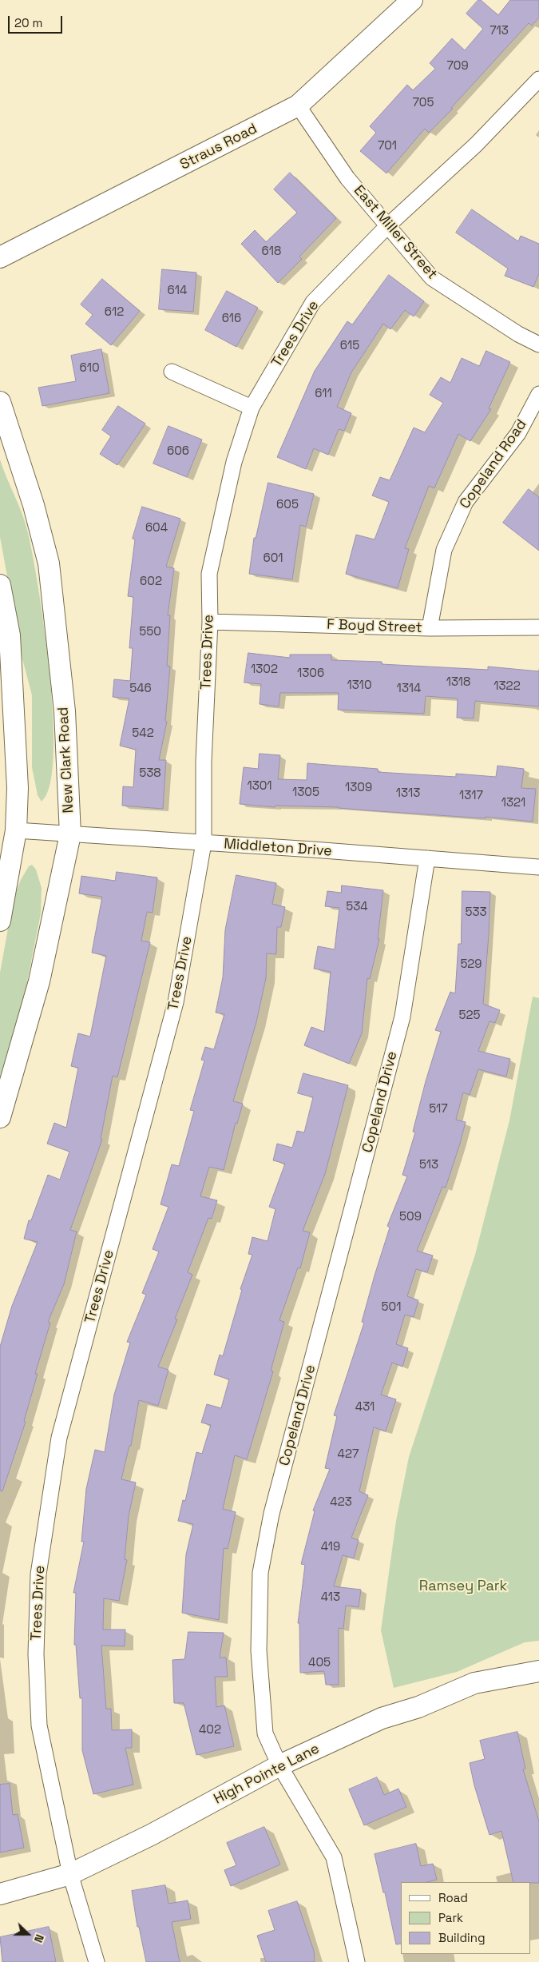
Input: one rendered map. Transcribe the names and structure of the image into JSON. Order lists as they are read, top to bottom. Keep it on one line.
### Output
{"streets":{"street":["Straus Road","East Miller Street","Trees Drive","Copeland Road","F Boyd Street","New Clark Road","Middleton Drive","Copeland Drive","High Pointe Lane"]},"crossings":[["Straus Road","East Miller Street"],["East Miller Street","Trees Drive"],["Trees Drive","F Boyd Street"],["Trees Drive","Middleton Drive"],["Trees Drive","High Pointe Lane"],["Copeland Road","F Boyd Street"],["New Clark Road","Middleton Drive"],["Middleton Drive","Copeland Drive"],["Copeland Drive","High Pointe Lane"]],"parks":["Ramsey Park"],"house_numbers":["713","709","705","701","618","614","612","616","615","610","611","606","605","604","601","602","550","1302","1306","1318","1310","1322","546","1314","542","538","1301","1309","1305","1313","1317","1321","534","533","529","525","517","513","509","501","431","427","423","419","413","405","402"],"legend":["Road","Park","Building"],"scale_bar":"20 m","north":"right"}
